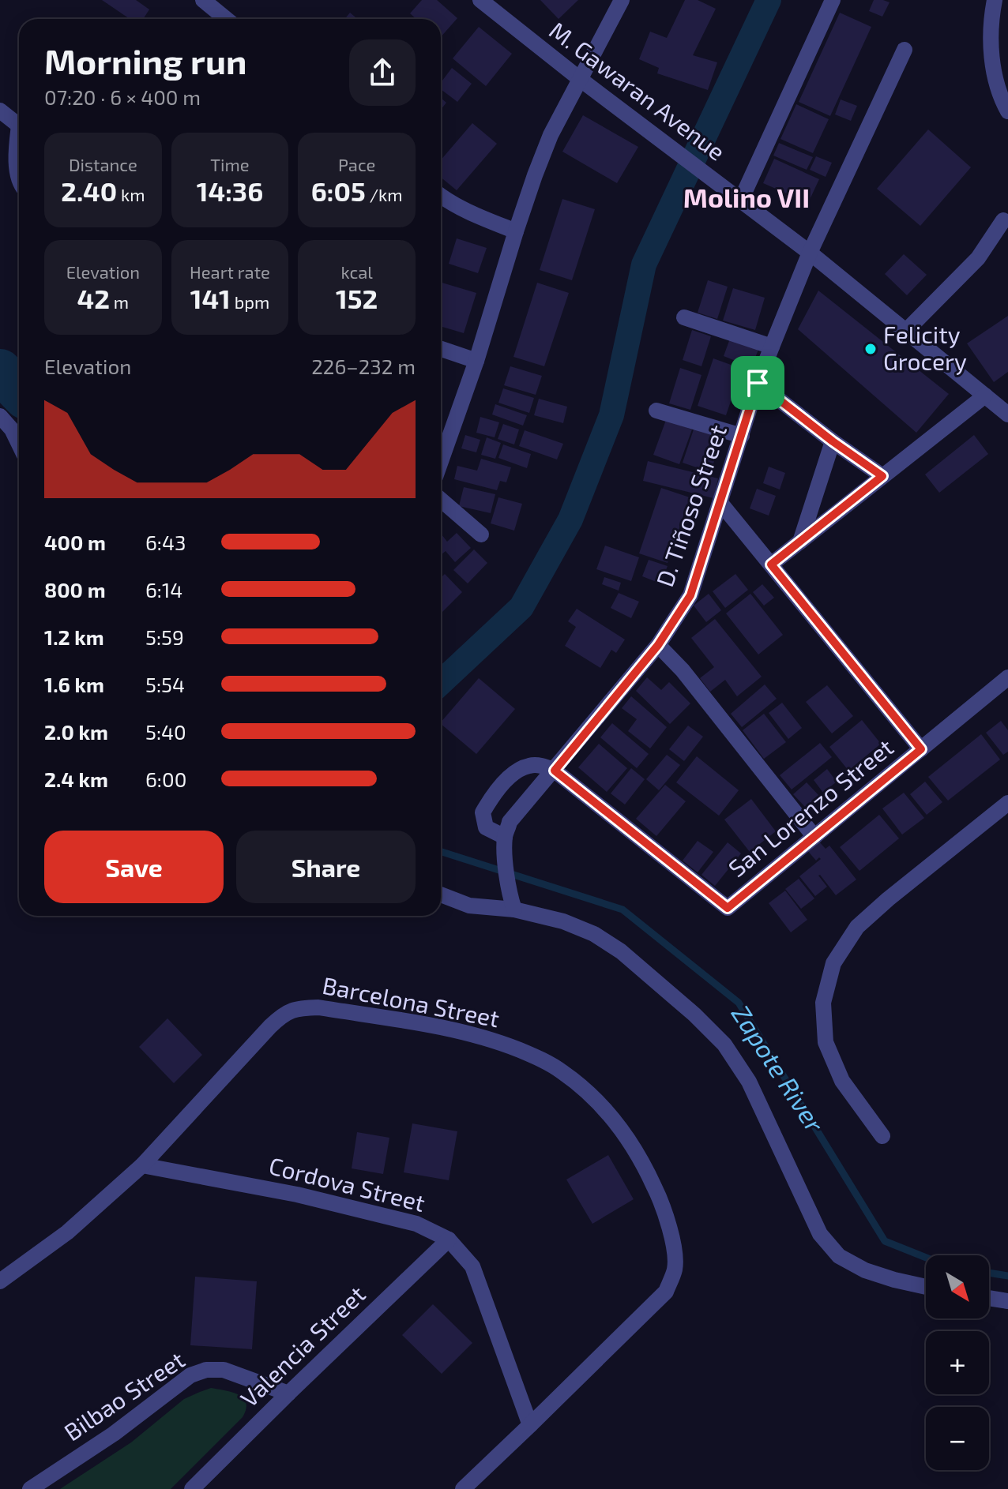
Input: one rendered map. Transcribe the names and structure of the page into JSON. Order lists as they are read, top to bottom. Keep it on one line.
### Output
{"streets":{"street":["M. Gawaran Avenue","D. Tiñoso Street","San Lorenzo Street","Barcelona Street","Cordova Street","Valencia Street","Bilbao Street"]},"crossings":[["D. Tiñoso Street","San Lorenzo Street"],["Barcelona Street","Cordova Street"],["Cordova Street","Valencia Street"],["Valencia Street","Bilbao Street"]],"districts":["Molino VII"],"water":["Zapote River"],"places":["Felicity Grocery"],"north":"bottom right","page":{"heading":["Morning run","07:20 · 6 × 400 m"],"stats":[["Distance","2.40 km"],["Time","14:36"],["Pace","6:05 /km"],["Elevation","42 m"],["Heart rate","141 bpm"],["kcal","152"]],"chart":["Elevation","226–232 m"],"list":[{"name":"400 m","note":"6:43"},{"name":"800 m","note":"6:14"},{"name":"1.2 km","note":"5:59"},{"name":"1.6 km","note":"5:54"},{"name":"2.0 km","note":"5:40"},{"name":"2.4 km","note":"6:00"}],"buttons":["Save","Share"],"map_buttons":["+","−"]}}
